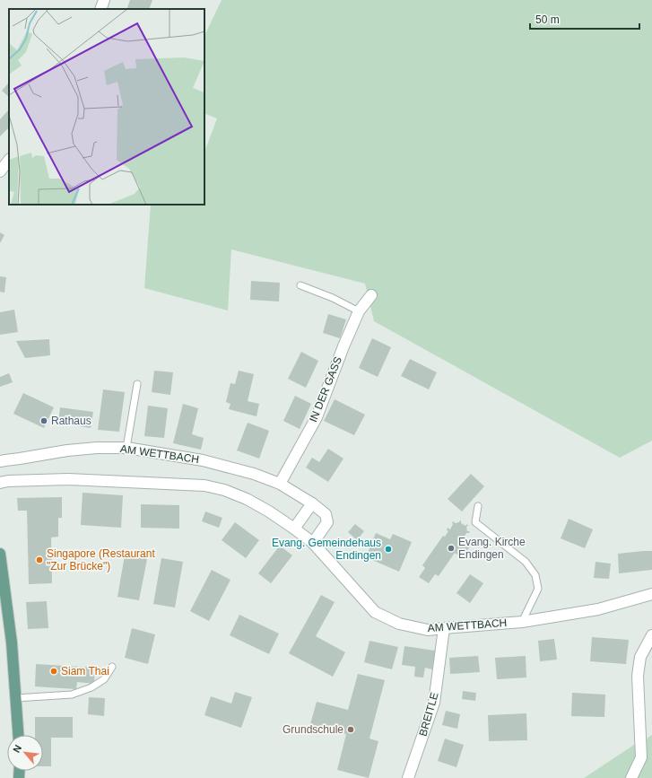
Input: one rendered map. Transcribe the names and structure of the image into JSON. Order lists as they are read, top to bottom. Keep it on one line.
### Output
{"streets":{"street":["IN DER GASS","AM WETTBACH","BREITLE"]},"crossings":[["IN DER GASS","AM WETTBACH"],["AM WETTBACH","BREITLE"]],"places":["Rathaus","Evang. Kirche Endingen","Evang. Gemeindehaus Endingen","Singapore (Restaurant \"Zur Brücke\")","Siam Thai","Grundschule"],"scale_bar":"50 m","north":"top left"}
